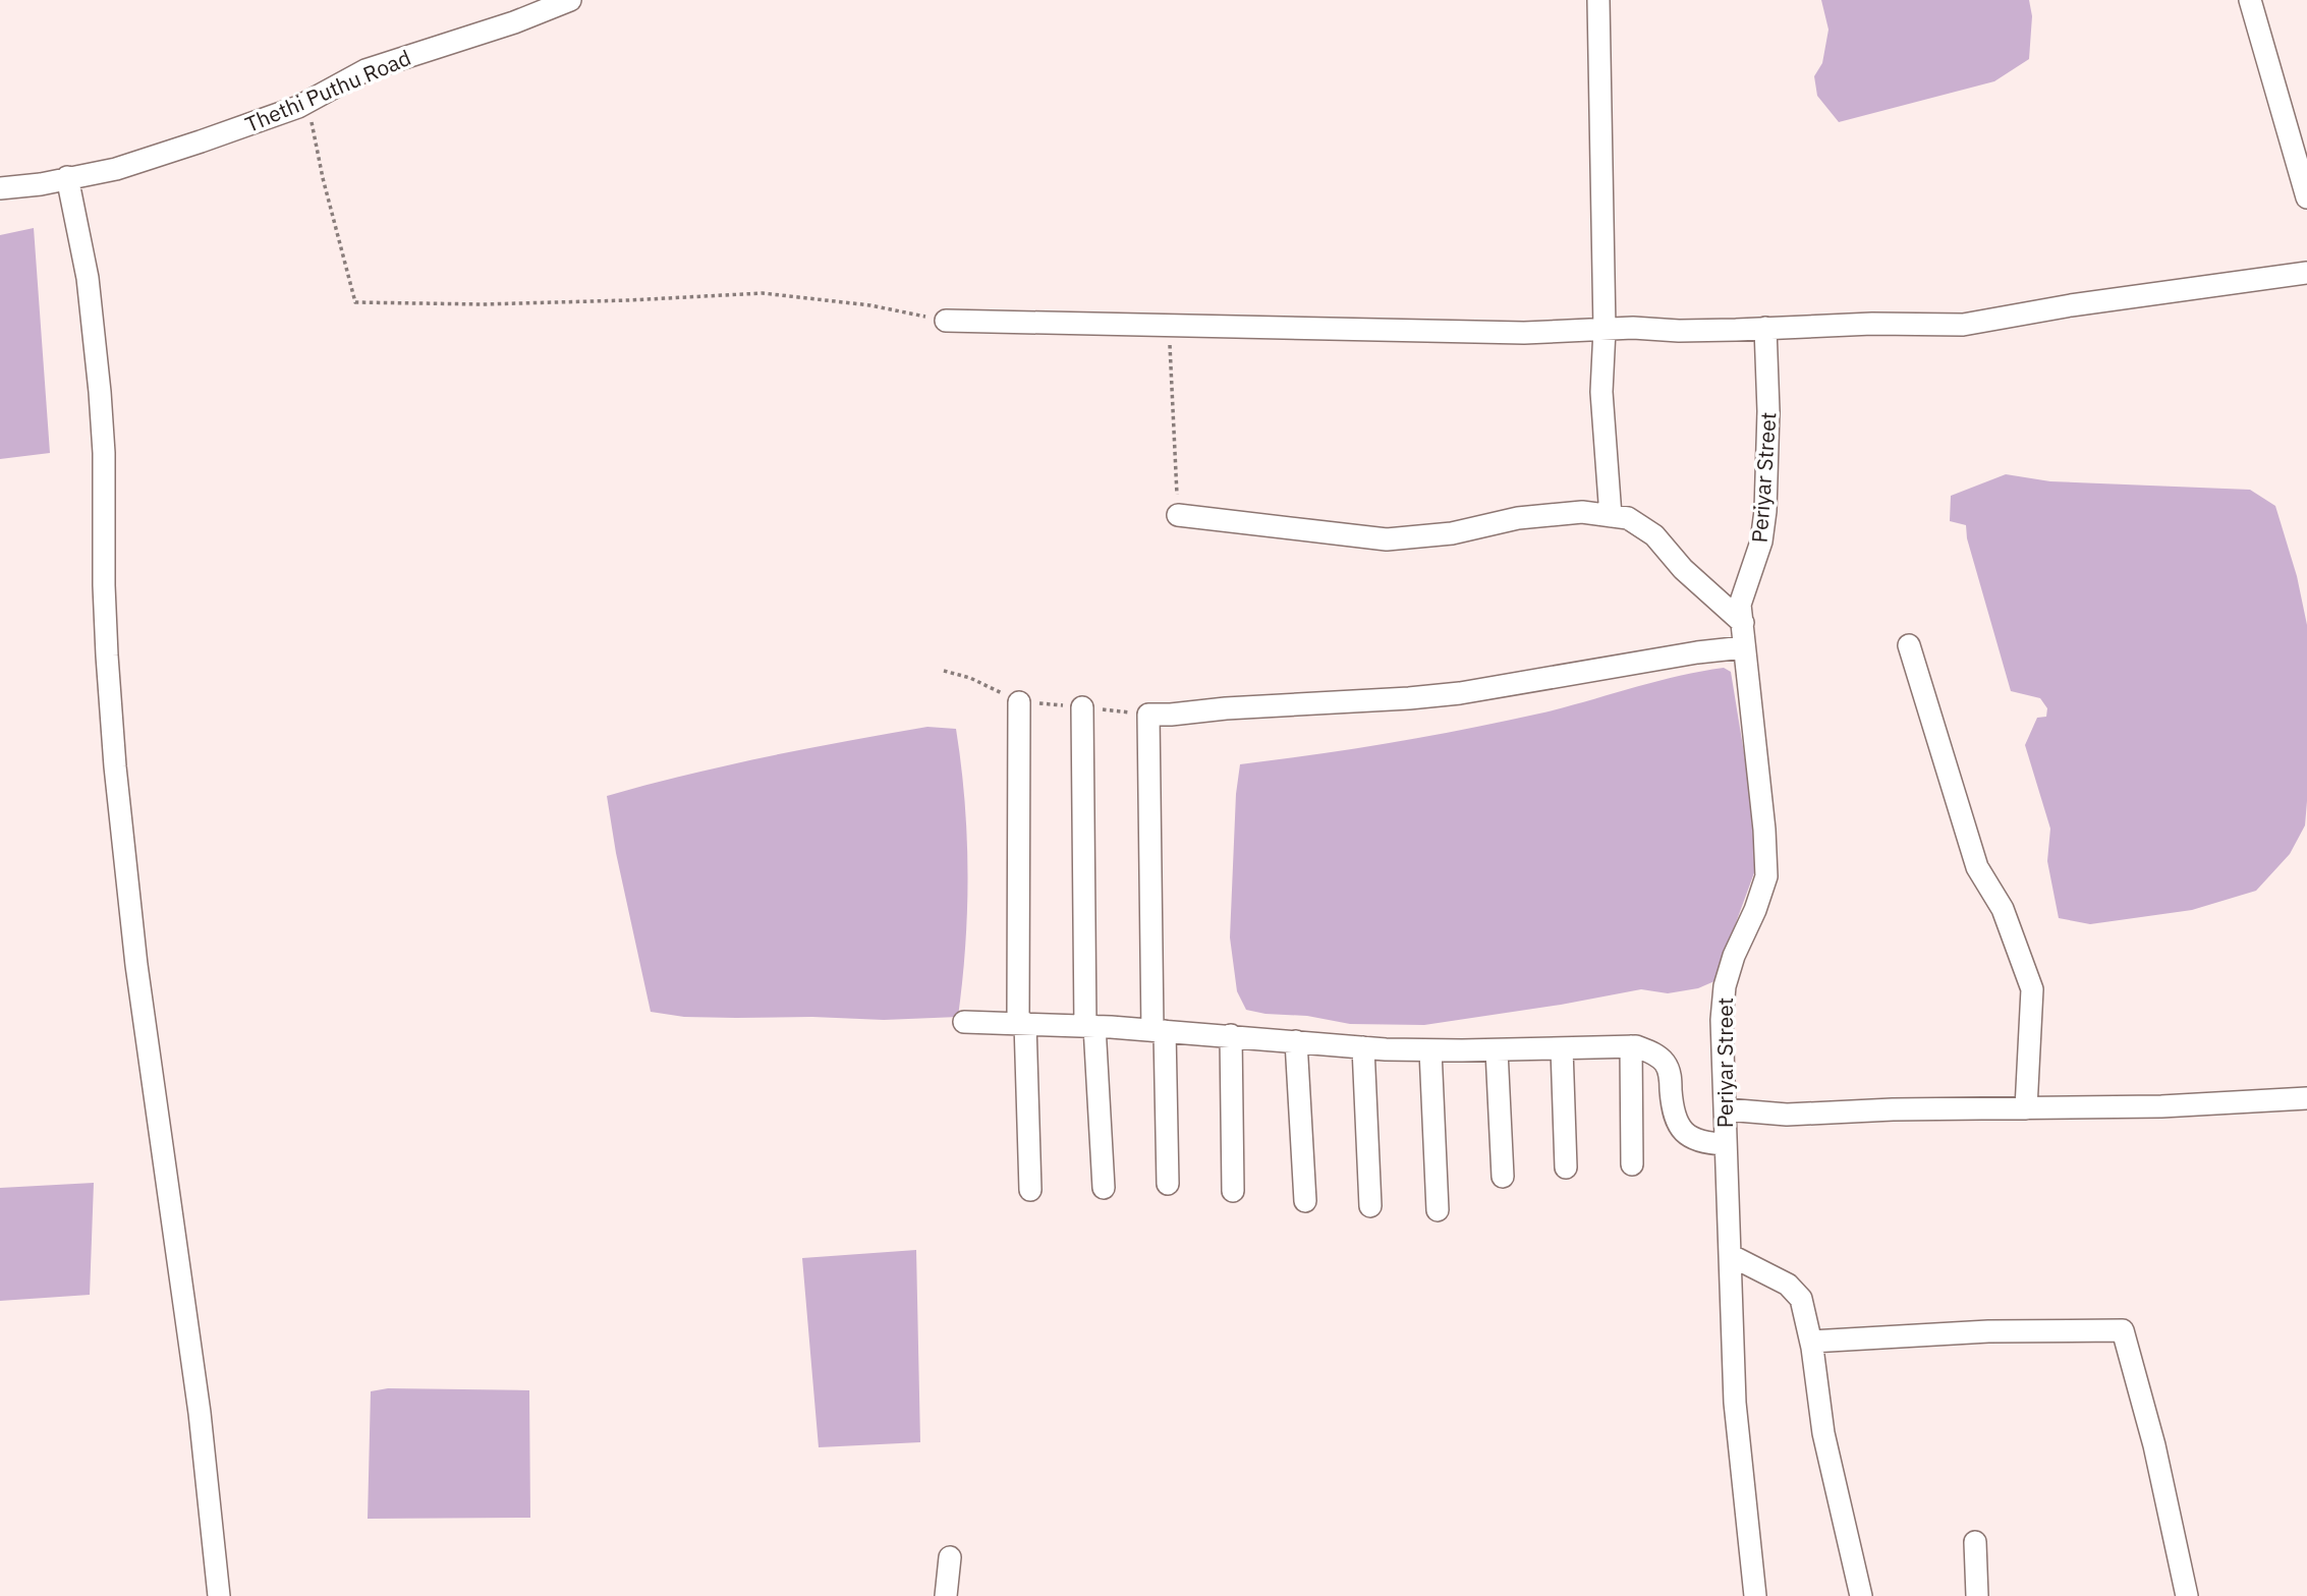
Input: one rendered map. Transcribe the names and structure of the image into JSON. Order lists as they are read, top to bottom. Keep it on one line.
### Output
{"streets":{"street":["Thethi Puthu Road","Periyar Street"]}}
